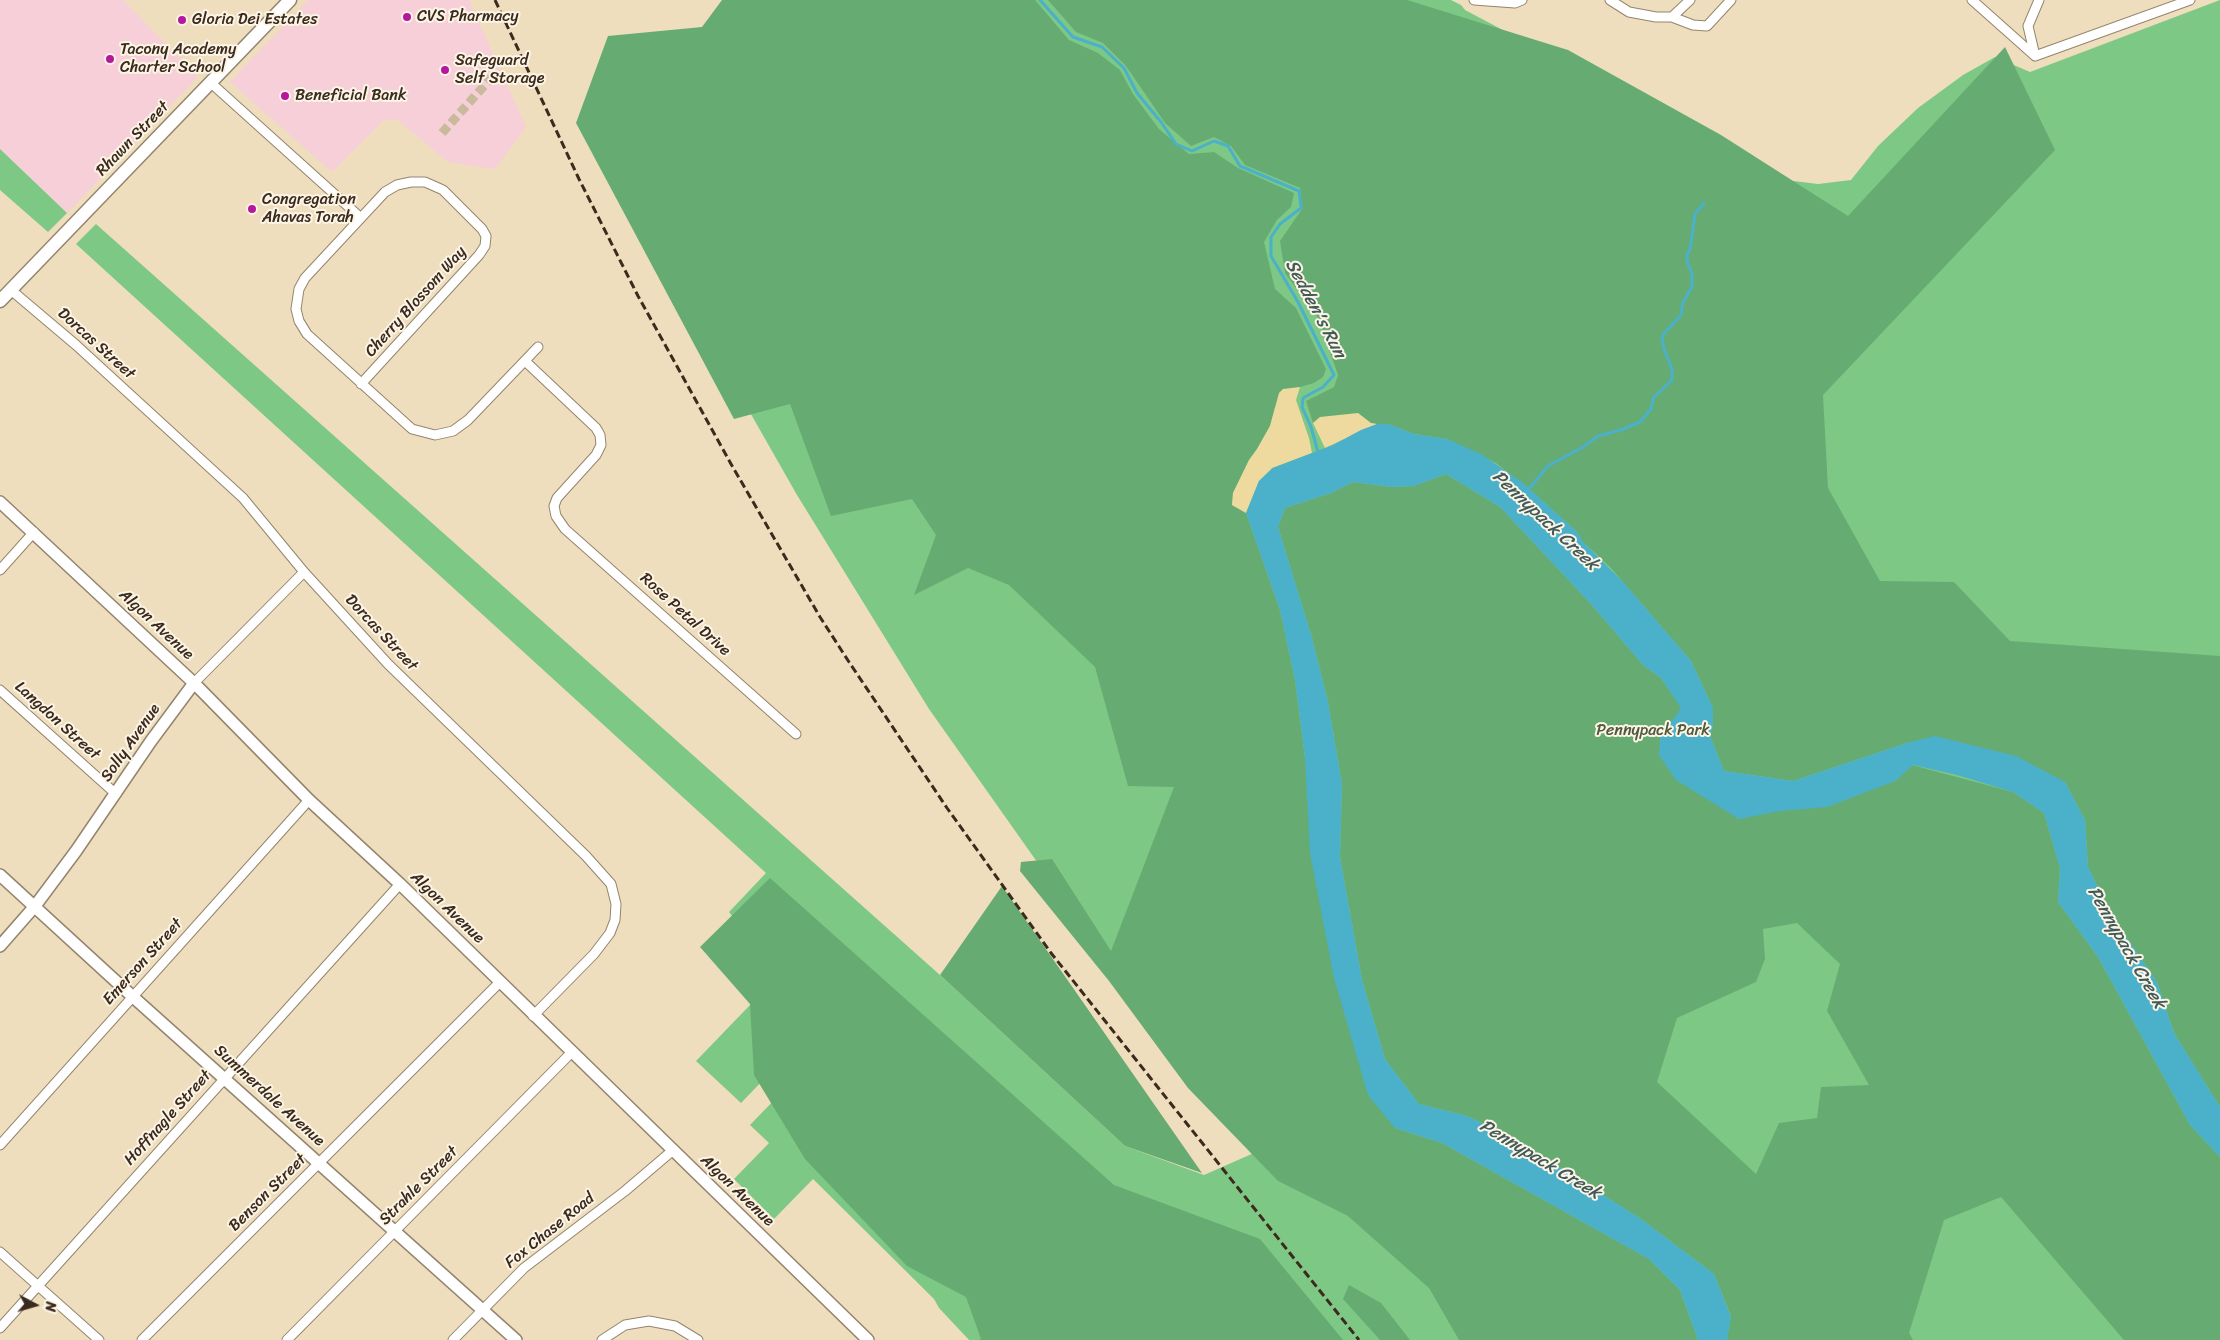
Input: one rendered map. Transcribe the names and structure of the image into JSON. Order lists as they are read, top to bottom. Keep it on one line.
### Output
{"streets":{"main road":["Rhawn Street"],"street":["Cherry Blossom Way","Dorcas Street","Rose Petal Drive","Algon Avenue","Langdon Street","Solly Avenue","Emerson Street","Summerdale Avenue","Hoffnagle Street","Strahle Street","Benson Street","Fox Chase Road"]},"crossings":[["Rhawn Street","Dorcas Street"],["Dorcas Street","Algon Avenue"],["Dorcas Street","Solly Avenue"],["Algon Avenue","Solly Avenue"],["Algon Avenue","Emerson Street"],["Algon Avenue","Hoffnagle Street"],["Algon Avenue","Strahle Street"],["Algon Avenue","Benson Street"],["Algon Avenue","Fox Chase Road"],["Langdon Street","Solly Avenue"],["Solly Avenue","Summerdale Avenue"],["Emerson Street","Summerdale Avenue"],["Summerdale Avenue","Hoffnagle Street"],["Summerdale Avenue","Strahle Street"],["Summerdale Avenue","Benson Street"],["Summerdale Avenue","Fox Chase Road"]],"water":["Sedden's Run","Pennypack Creek"],"parks":["Pennypack Park"],"places":["CVS Pharmacy","Gloria Dei Estates","Tacony Academy Charter School","Safeguard Self Storage","Beneficial Bank","Congregation Ahavas Torah"],"north":"right"}
